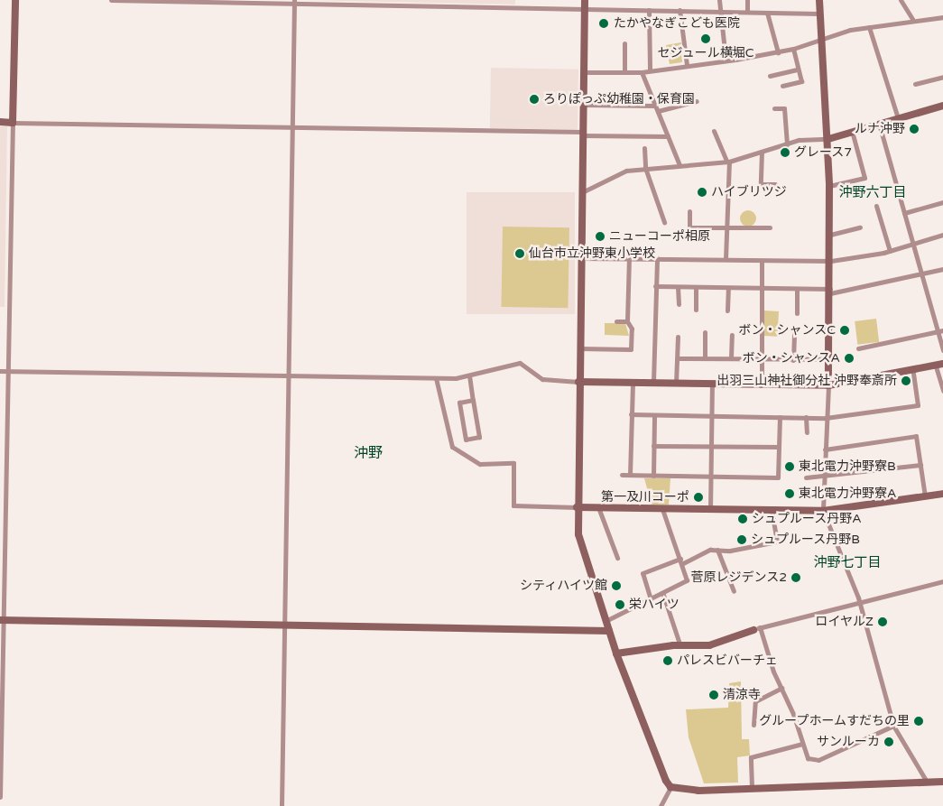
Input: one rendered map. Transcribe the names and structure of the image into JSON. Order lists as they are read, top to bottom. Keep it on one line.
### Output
{"districts":["沖野六丁目","沖野","沖野七丁目"],"places":["たかやなぎこども医院","セジュール横堀C","ろりぽっぷ幼稚園・保育園","ルナ沖野","グレース7","ハイブリツジ","ニューコーポ相原","仙台市立沖野東小学校","ボン・シャンスC","ボン・シャンスA","出羽三山神社御分社 沖野奉斎所","東北電力沖野寮B","東北電力沖野寮A","第一及川コーポ","シュプルース丹野A","シュプルース丹野B","菅原レジデンス2","シティハイツ館","栄ハイツ","ロイヤルZ","パレスビバーチェ","清涼寺","グループホームすだちの里","サンルーカ"]}
